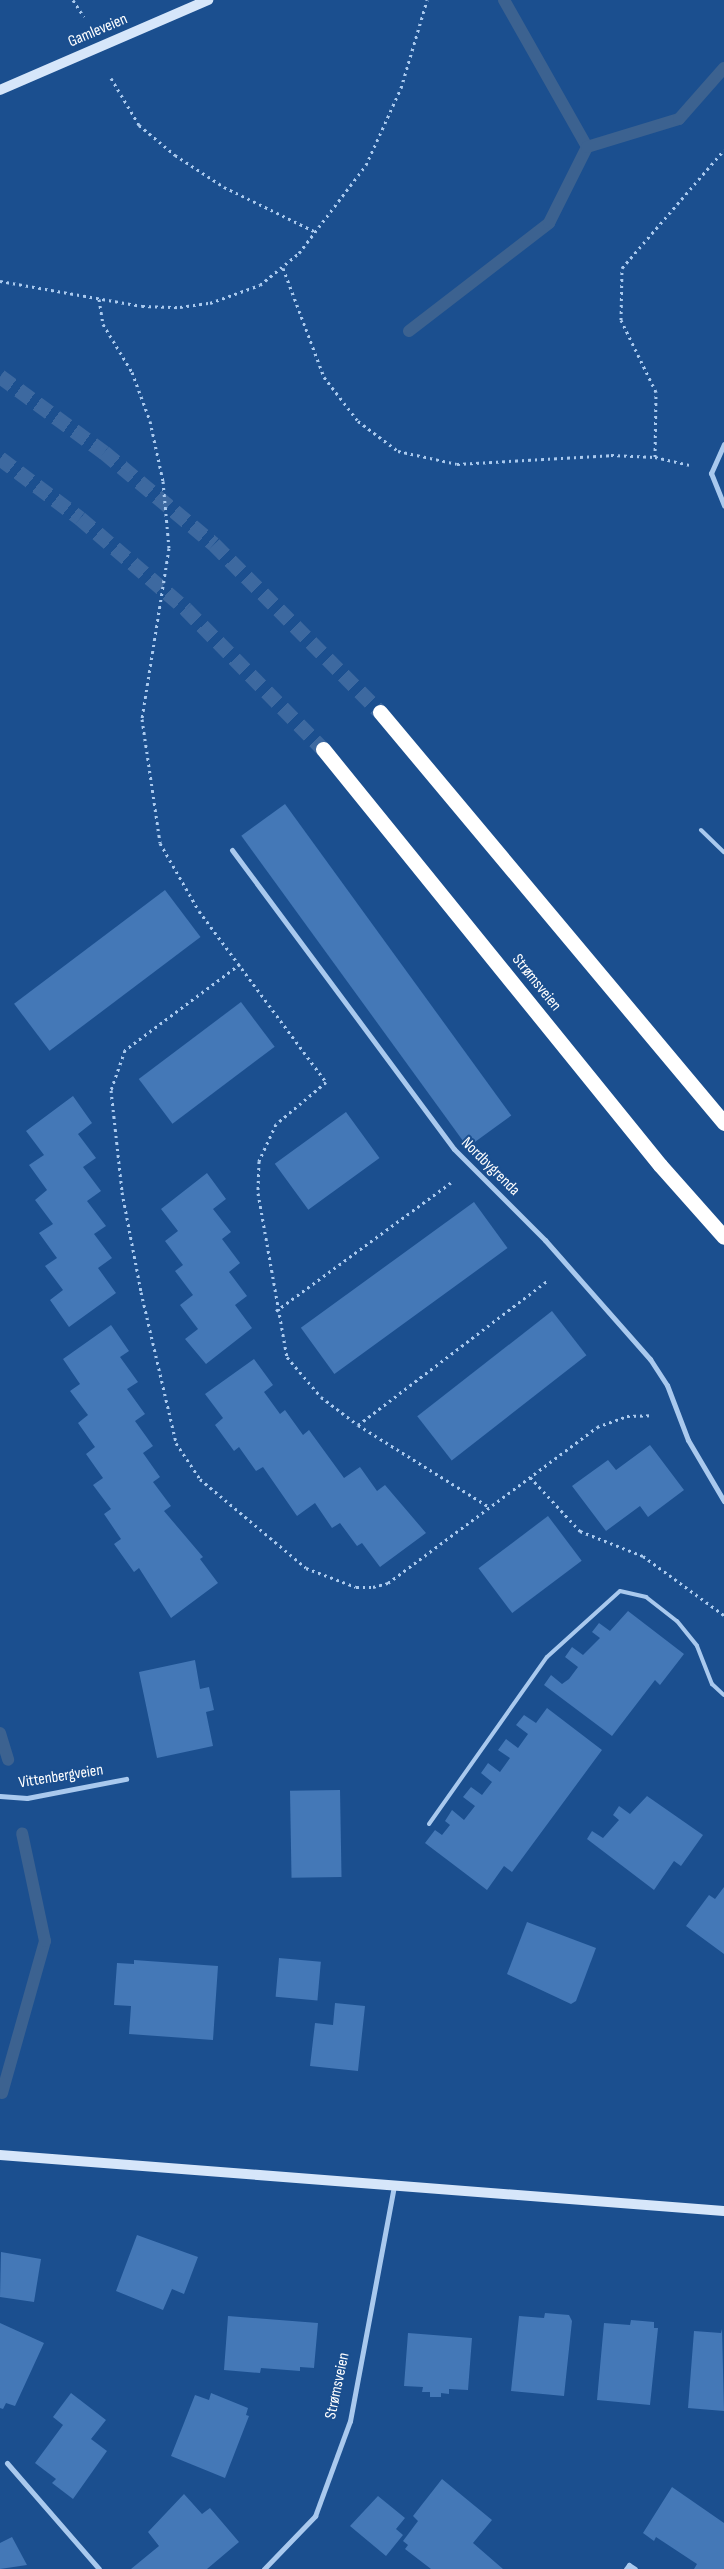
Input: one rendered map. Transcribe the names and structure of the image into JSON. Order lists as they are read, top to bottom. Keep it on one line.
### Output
{"streets":{"highway":["Strømsveien"],"main road":["Gamleveien"],"street":["Nordbygrenda","Vittenbergveien"]}}
